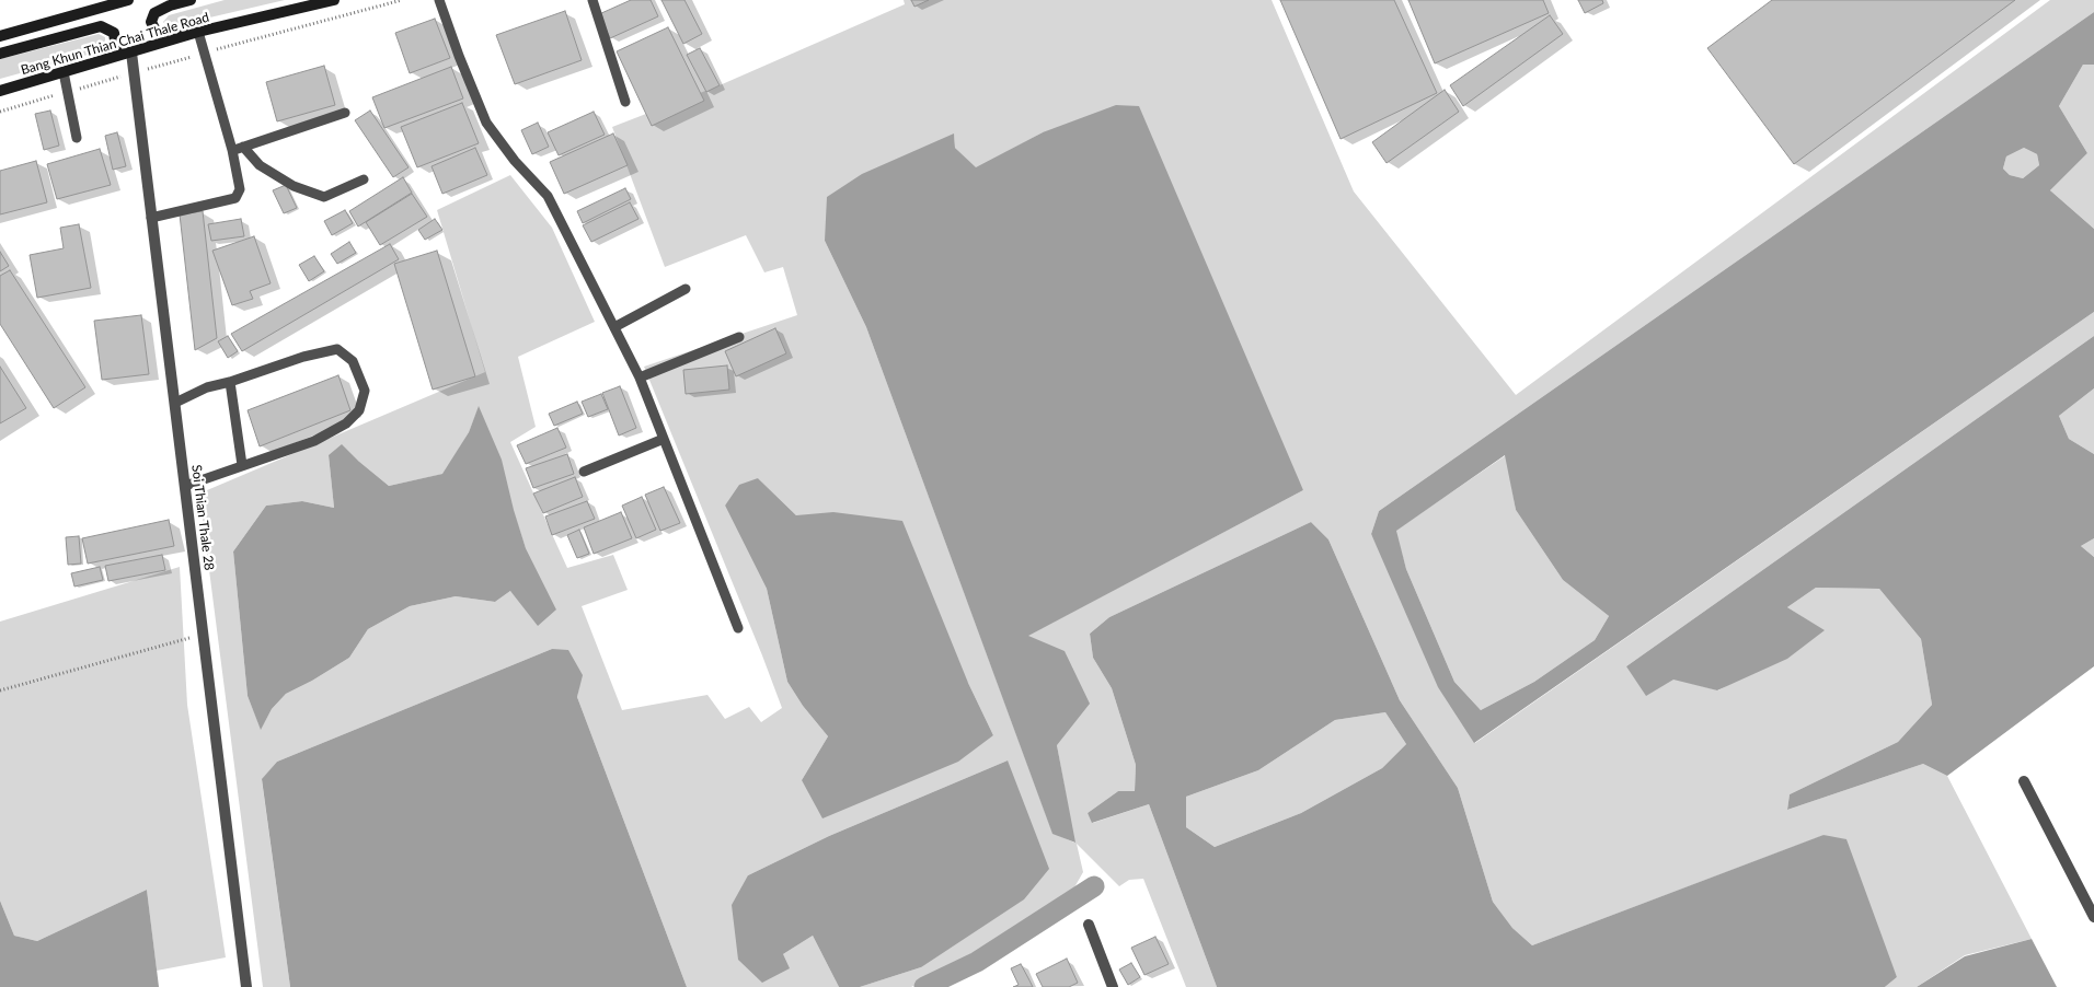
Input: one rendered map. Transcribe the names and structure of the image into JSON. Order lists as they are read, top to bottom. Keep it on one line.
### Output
{"streets":{"main road":["Bang Khun Thian Chai Thale Road"],"street":["Soi Thian Thale 28"]},"crossings":[["Bang Khun Thian Chai Thale Road","Soi Thian Thale 28"]]}
